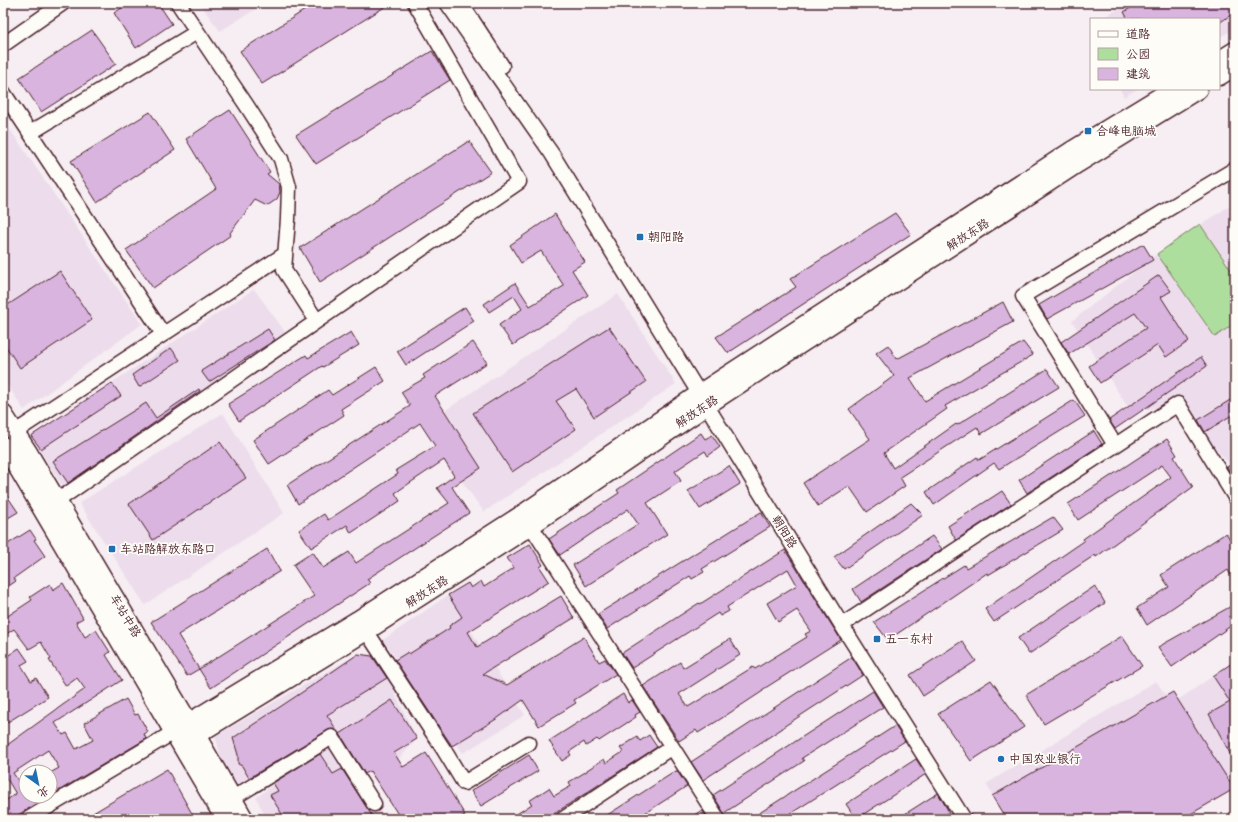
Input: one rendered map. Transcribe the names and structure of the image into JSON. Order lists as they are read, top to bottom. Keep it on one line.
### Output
{"streets":{"main road":["解放东路","车站中路"],"street":["朝阳路"]},"crossings":[["解放东路","朝阳路"],["解放东路","车站中路"]],"places":{"transit":["合峰电脑城","朝阳路","车站路解放东路口","五一东村"],"other":["中国农业银行"]},"legend":["道路","公园","建筑"],"north":"bottom right"}
